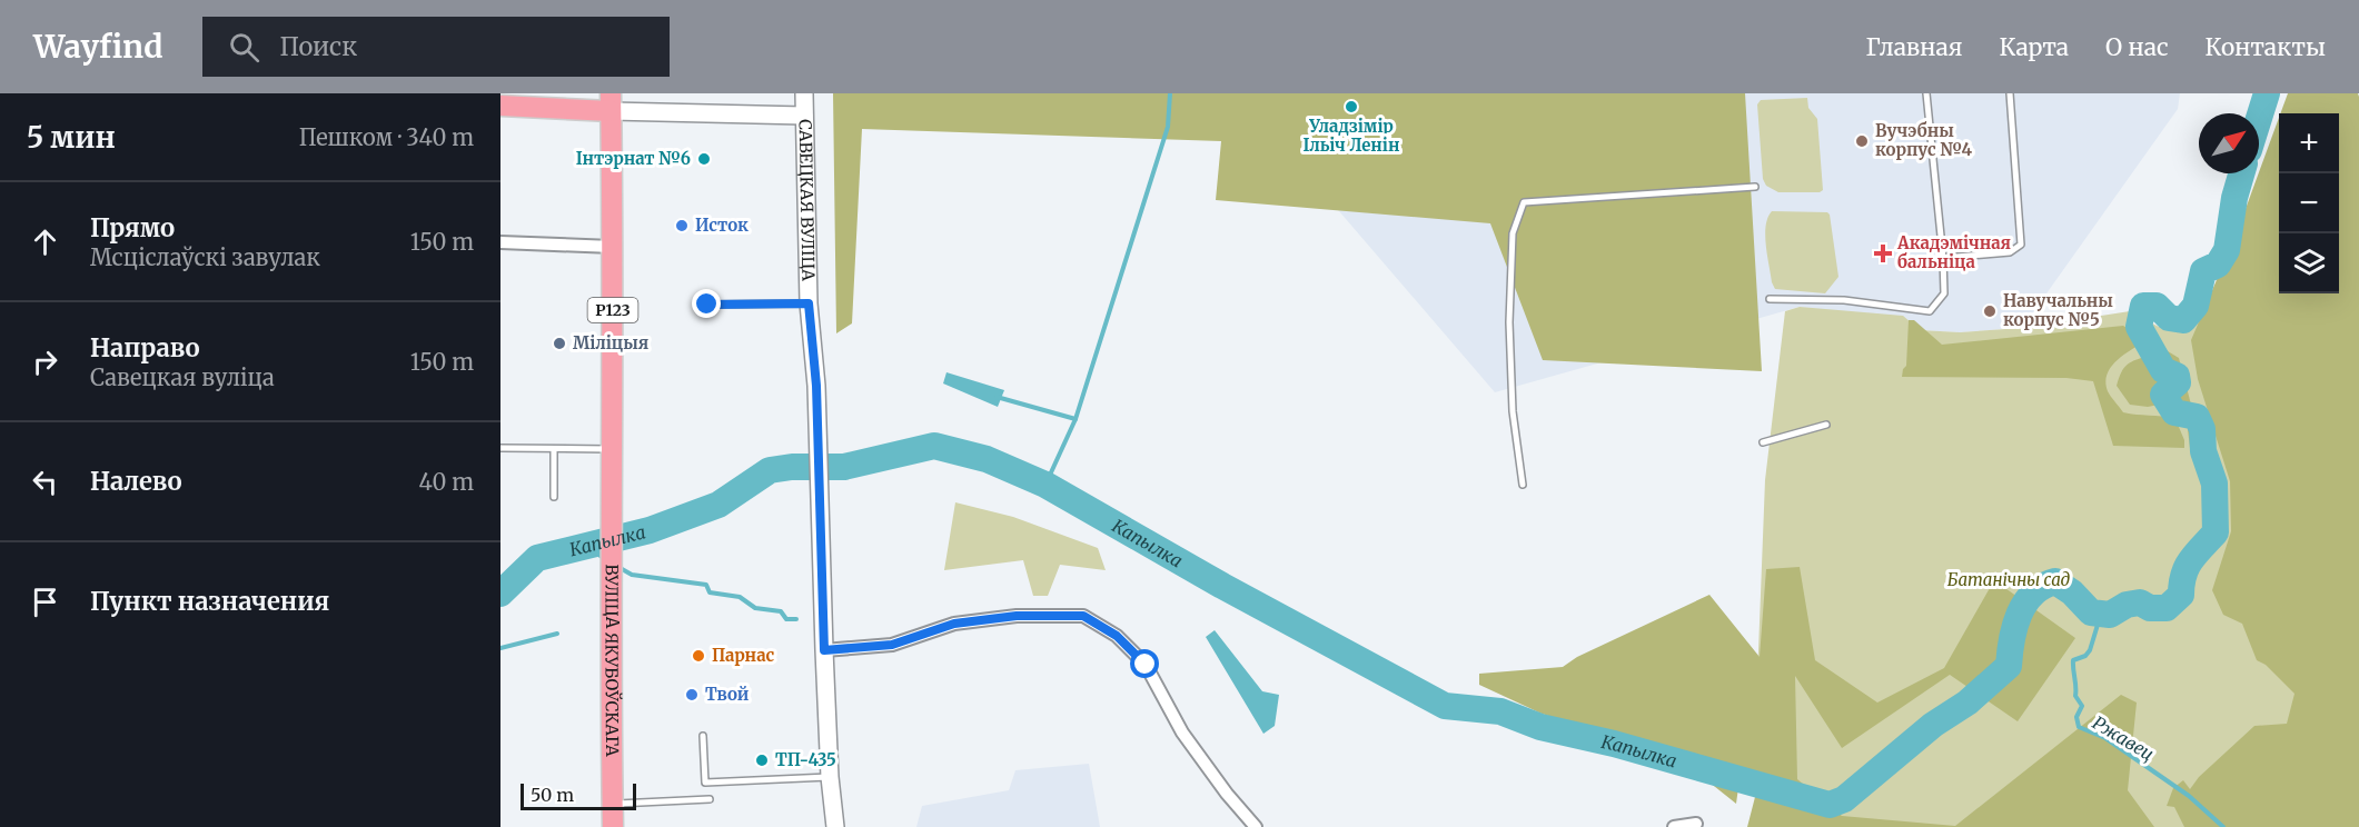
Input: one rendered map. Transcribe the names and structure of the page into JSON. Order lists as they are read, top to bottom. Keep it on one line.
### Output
{"streets":{"main road":["САВЕЦКАЯ ВУЛІЦА","Р123","ВУЛІЦА ЯКУБОЎСКАГА"]},"water":["Капылка","Ржавец"],"parks":["Батанічны сад"],"places":{"other":["Уладзімір Ільіч Ленін","Вучэбны корпус №4","Інтэрнат №6","Исток","Навучальны корпус №5","Міліцыя","Парнас","Твой","ТП-435"],"health":["Акадэмічная бальніца"]},"scale_bar":"50 m","north":"top right","page":{"header":"Wayfind","search":"Поиск","nav":["Главная","Карта","О нас","Контакты"],"heading":["5 мин","Пешком · 340 m"],"map_buttons":["+","−"],"list":[["Прямо","Мсціслаўскі завулак","150 m"],["Направо","Савецкая вуліца","150 m"],["Налево","40 m"],"Пункт назначения"],"scale":"50 m"}}
